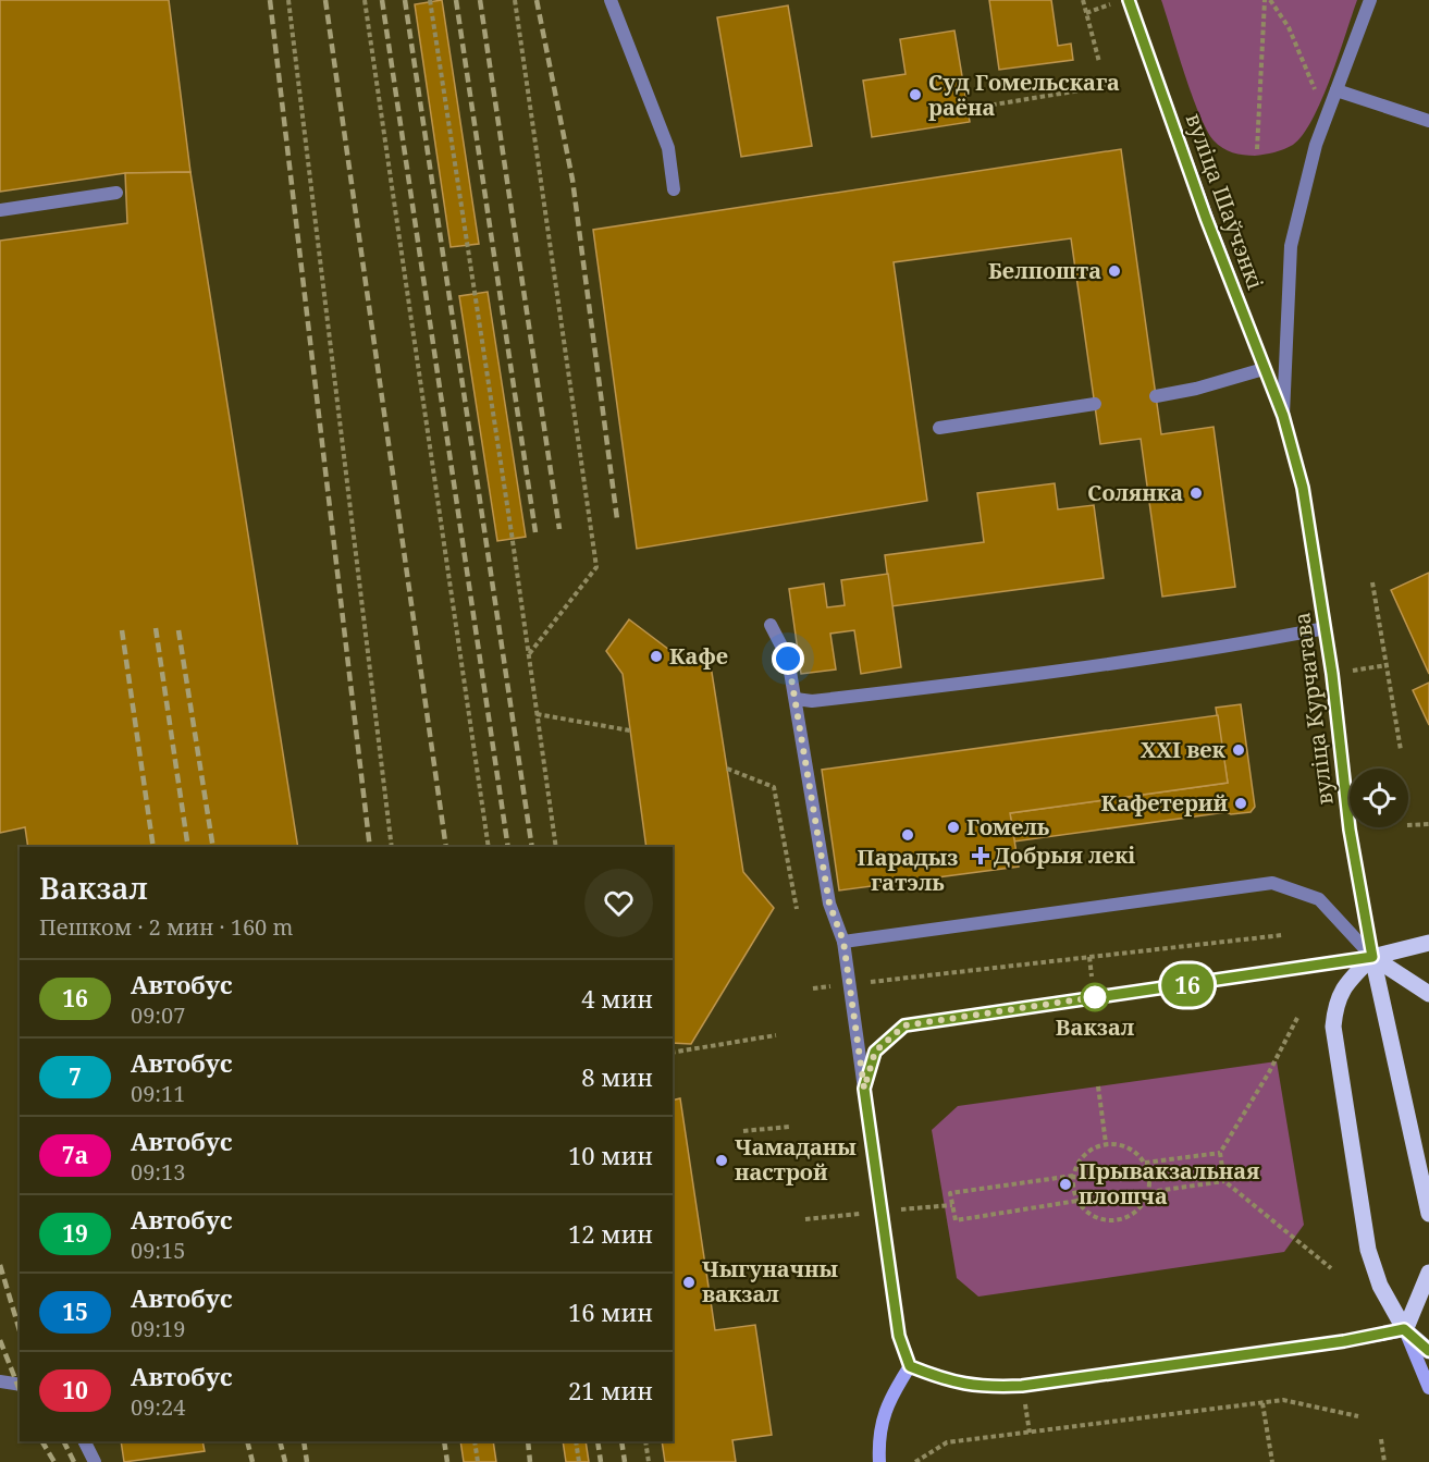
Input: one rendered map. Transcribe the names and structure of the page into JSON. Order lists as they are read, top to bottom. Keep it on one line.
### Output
{"streets":{"main road":["вуліца Шаўчэнкі","вуліца Курчатава"]},"crossings":[["вуліца Шаўчэнкі","вуліца Курчатава"]],"places":{"other":["Суд Гомельскага раёна","Белпошта","Солянка","Кафе","XXI век","Кафетерий","Гомель","Парадыз гатэль","Вакзал","Чамаданы настрой","Прывакзальная плошча","Чыгуначны вакзал"],"health":["Добрыя лекі"]},"lines":["bus line 16"],"page":{"on_map":"16","heading":["Вакзал","Пешком · 2 мин · 160 m"],"list":[{"mark":"16","name":"Автобус","note":"09:07","value":"4 мин"},{"mark":"7","name":"Автобус","note":"09:11","value":"8 мин"},{"mark":"7а","name":"Автобус","note":"09:13","value":"10 мин"},{"mark":"19","name":"Автобус","note":"09:15","value":"12 мин"},{"mark":"15","name":"Автобус","note":"09:19","value":"16 мин"},{"mark":"10","name":"Автобус","note":"09:24","value":"21 мин"}]}}
